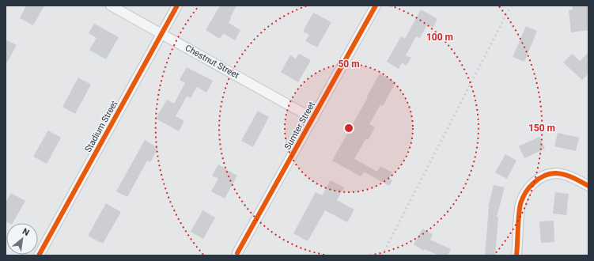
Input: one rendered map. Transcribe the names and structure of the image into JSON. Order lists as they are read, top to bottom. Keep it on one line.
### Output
{"streets":{"street":["Chestnut Street","Sumter Street","Stadium Street"]},"crossings":[["Chestnut Street","Sumter Street"],["Chestnut Street","Stadium Street"]],"north":"top right","rings":["100 m","50 m","150 m"]}
